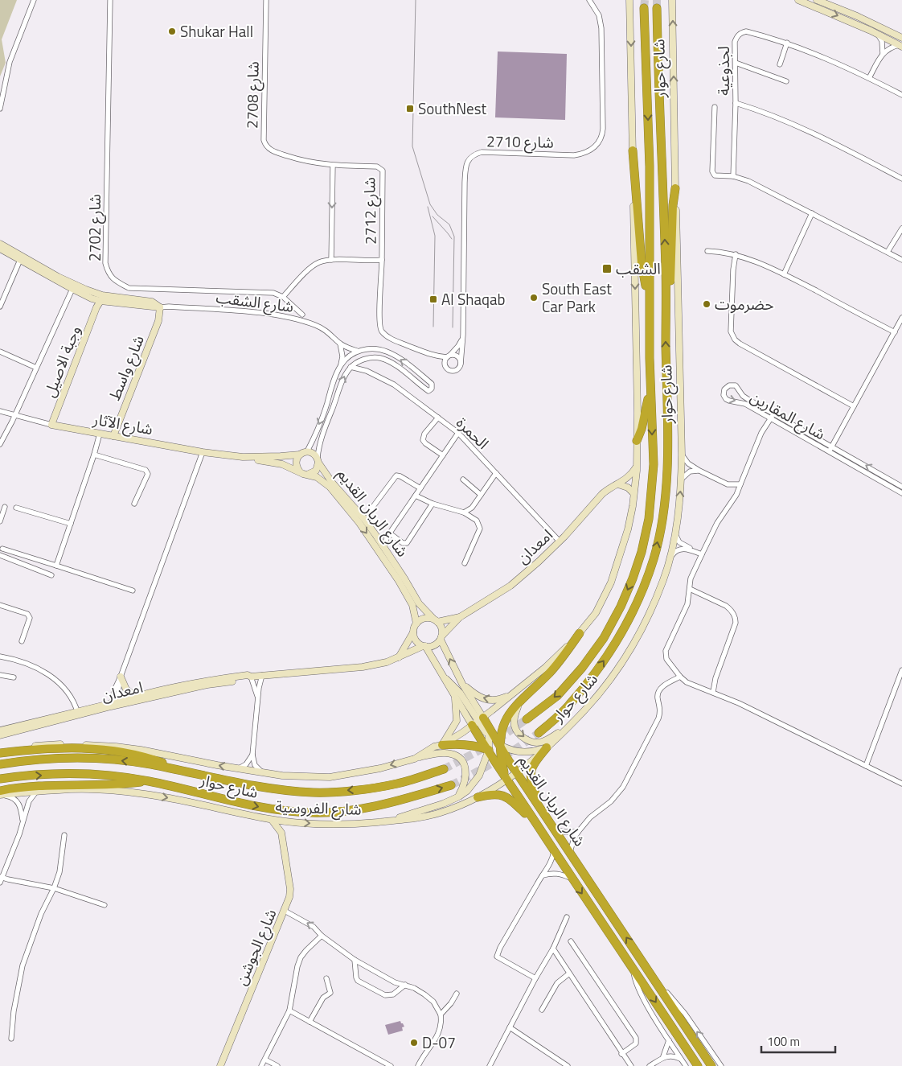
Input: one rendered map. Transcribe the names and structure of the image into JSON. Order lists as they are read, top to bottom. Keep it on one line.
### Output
{"streets":{"highway":["شارع حوار","شارع الريان القديم"],"main road":["شارع الشقب","وجبة الاصيل","شارع واسط","شارع الآثار","امعدان","شارع الفروسية","شارع الجوشن"],"street":["لجذوعية","شارع 2708","شارع 2710","شارع 2712","شارع 2702","شارع المقارين","الحمرة"]},"crossings":[["شارع حوار","امعدان"],["شارع حوار","شارع الفروسية"],["شارع 2708","شارع 2712"],["شارع 2712","شارع 2702"],["شارع الشقب","وجبة الاصيل"],["شارع الشقب","شارع واسط"],["وجبة الاصيل","شارع الآثار"],["شارع واسط","شارع الآثار"],["شارع الآثار","شارع الريان القديم"],["الحمرة","امعدان"],["شارع الريان القديم","امعدان"],["شارع الريان القديم","شارع الفروسية"],["شارع الفروسية","شارع الجوشن"]],"places":{"other":["Shukar Hall","South East Car Park","حضرموت","D-07"],"transit":["SouthNest","الشقب","Al Shaqab"]},"scale_bar":"100 m"}
